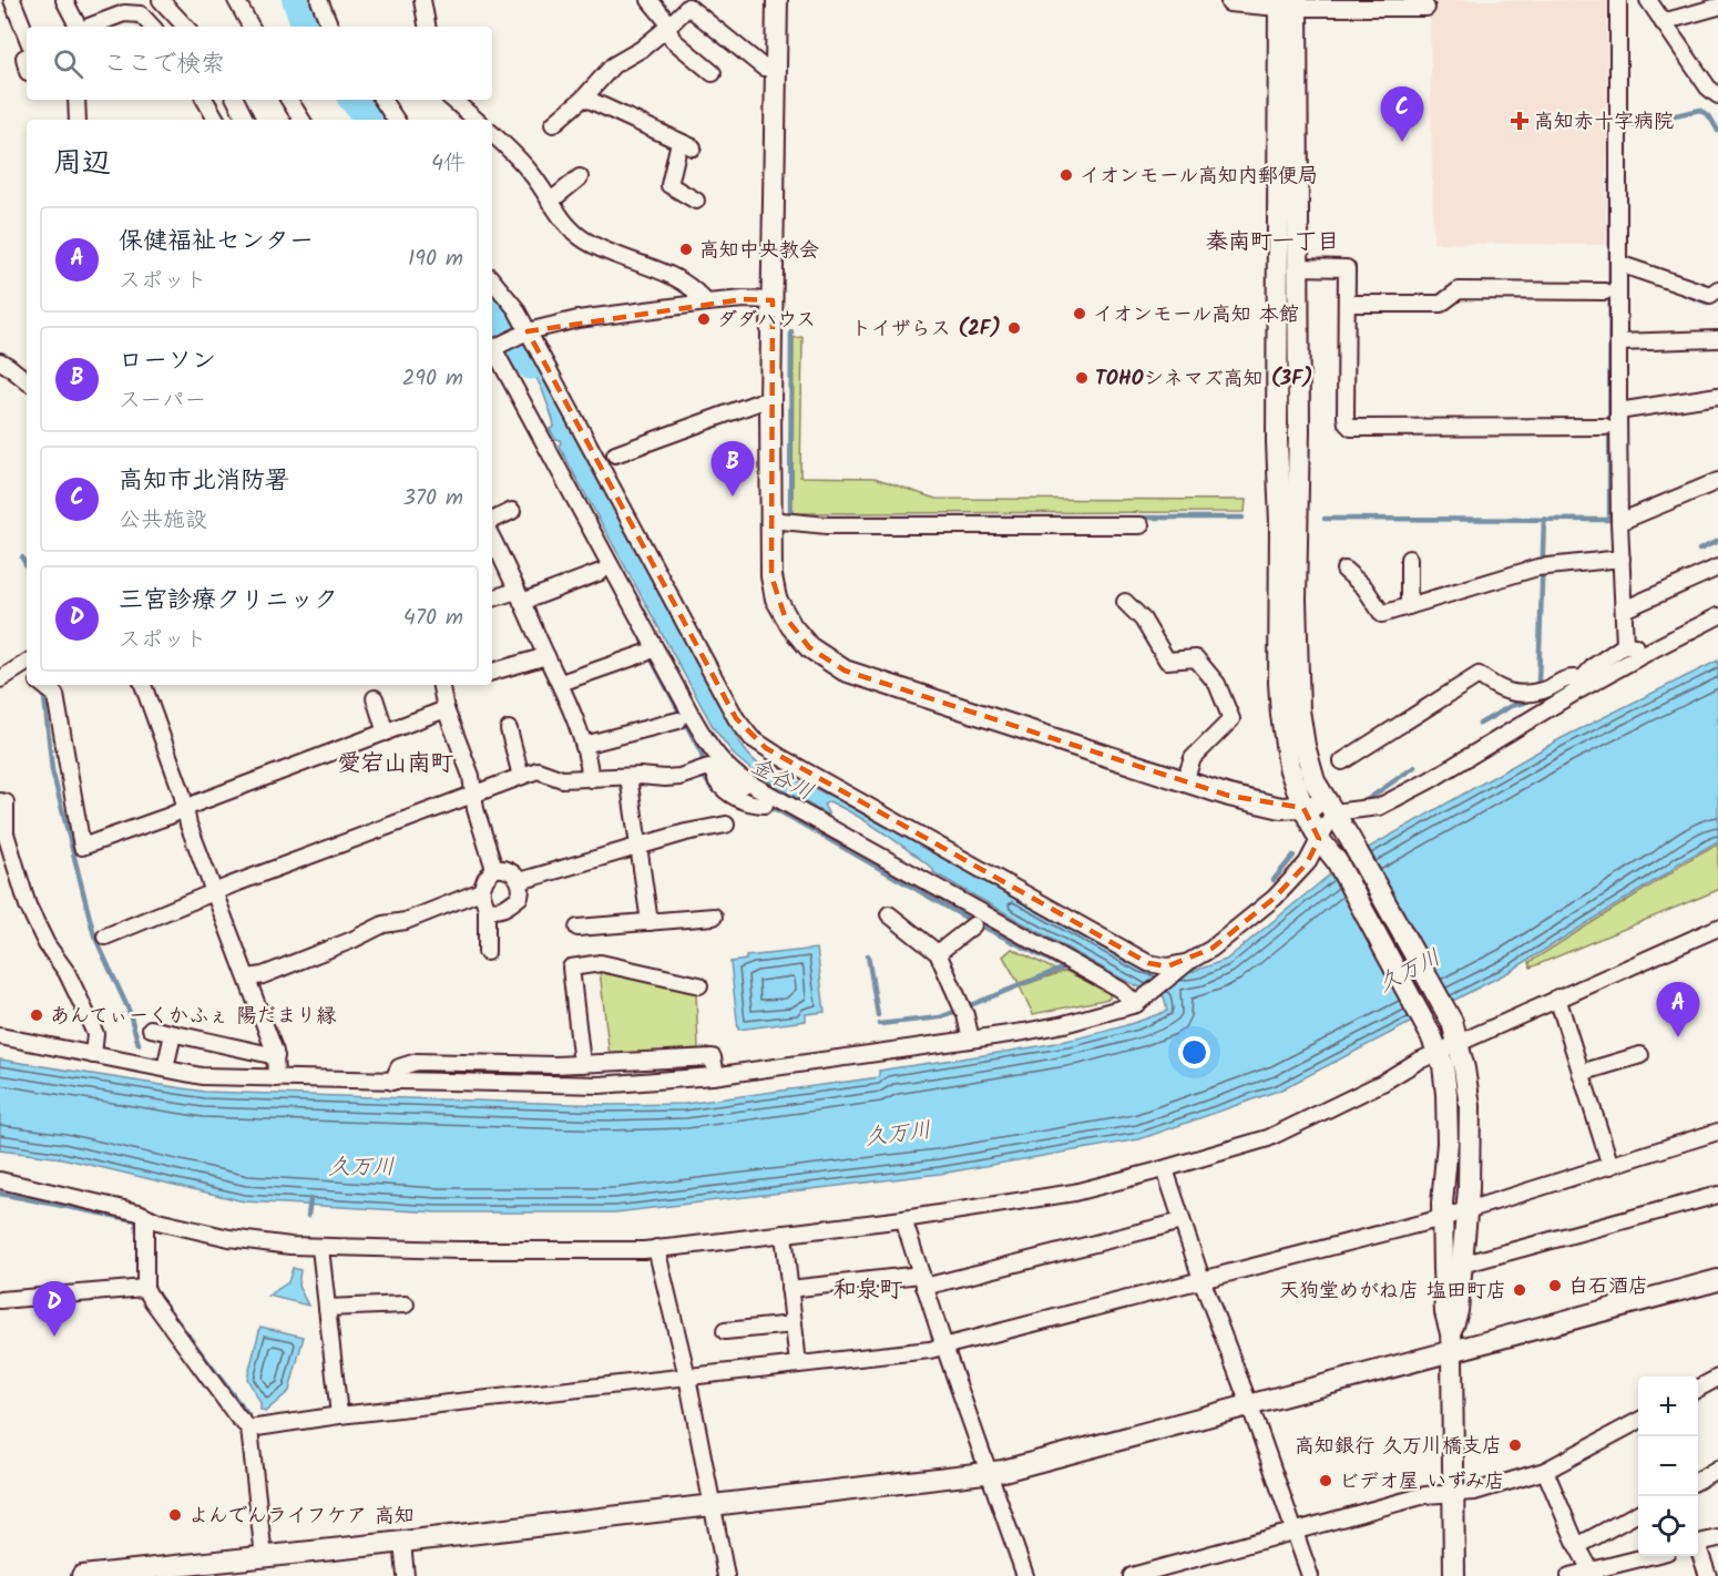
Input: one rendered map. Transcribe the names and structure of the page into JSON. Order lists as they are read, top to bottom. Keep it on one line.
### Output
{"districts":["秦南町一丁目","愛宕山南町","和泉町"],"water":["金谷川","久万川"],"places":{"health":["高知赤十字病院"],"other":["イオンモール高知内郵便局","高知中央教会","イオンモール高知 本館","ダダハウス","トイザらス (2F)","TOHOシネマズ高知 (3F)","あんてぃーくかふぇ 陽だまり縁","白石酒店","天狗堂めがね店 塩田町店","高知銀行 久万川橋支店","ビデオ屋 いずみ店","よんでんライフケア 高知"]},"page":{"search":"ここで検索","pins":["C","B","A","D"],"heading":["周辺","4件"],"list":[{"mark":"A","name":"保健福祉センター","note":"スポット","value":"190 m"},{"mark":"B","name":"ローソン","note":"スーパー","value":"290 m"},{"mark":"C","name":"高知市北消防署","note":"公共施設","value":"370 m"},{"mark":"D","name":"三宮診療クリニック","note":"スポット","value":"470 m"}],"map_buttons":["+","−"]}}
